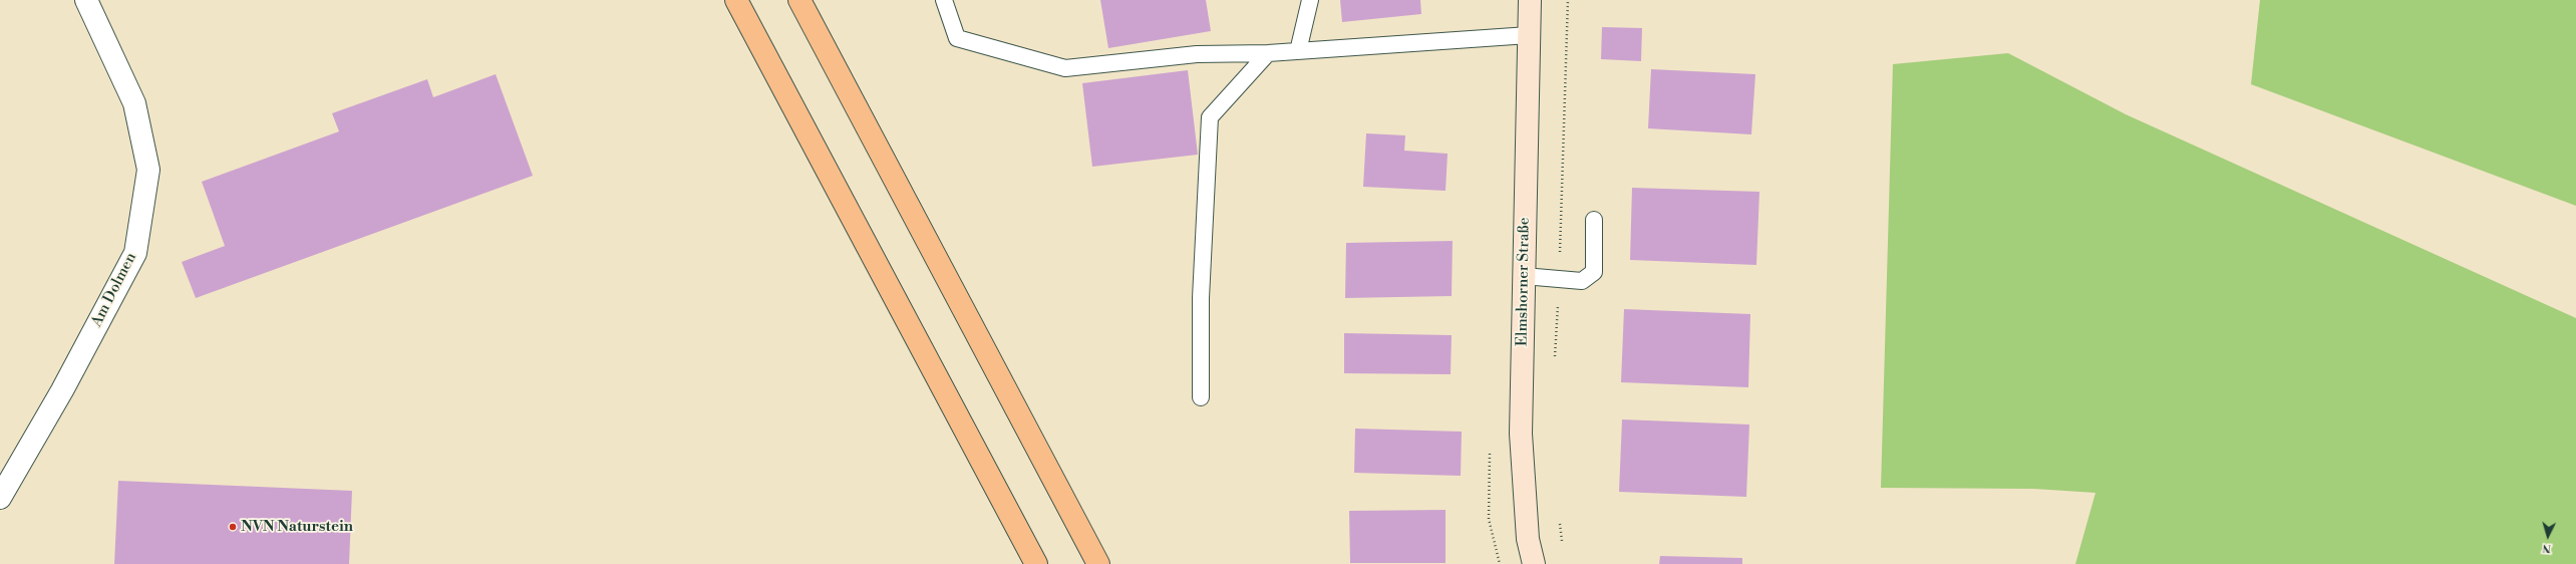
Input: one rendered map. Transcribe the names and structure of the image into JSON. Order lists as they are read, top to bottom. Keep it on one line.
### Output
{"streets":{"street":["Elmshorner Straße","Am Dolmen"]},"places":["NVN Naturstein"],"north":"bottom"}
